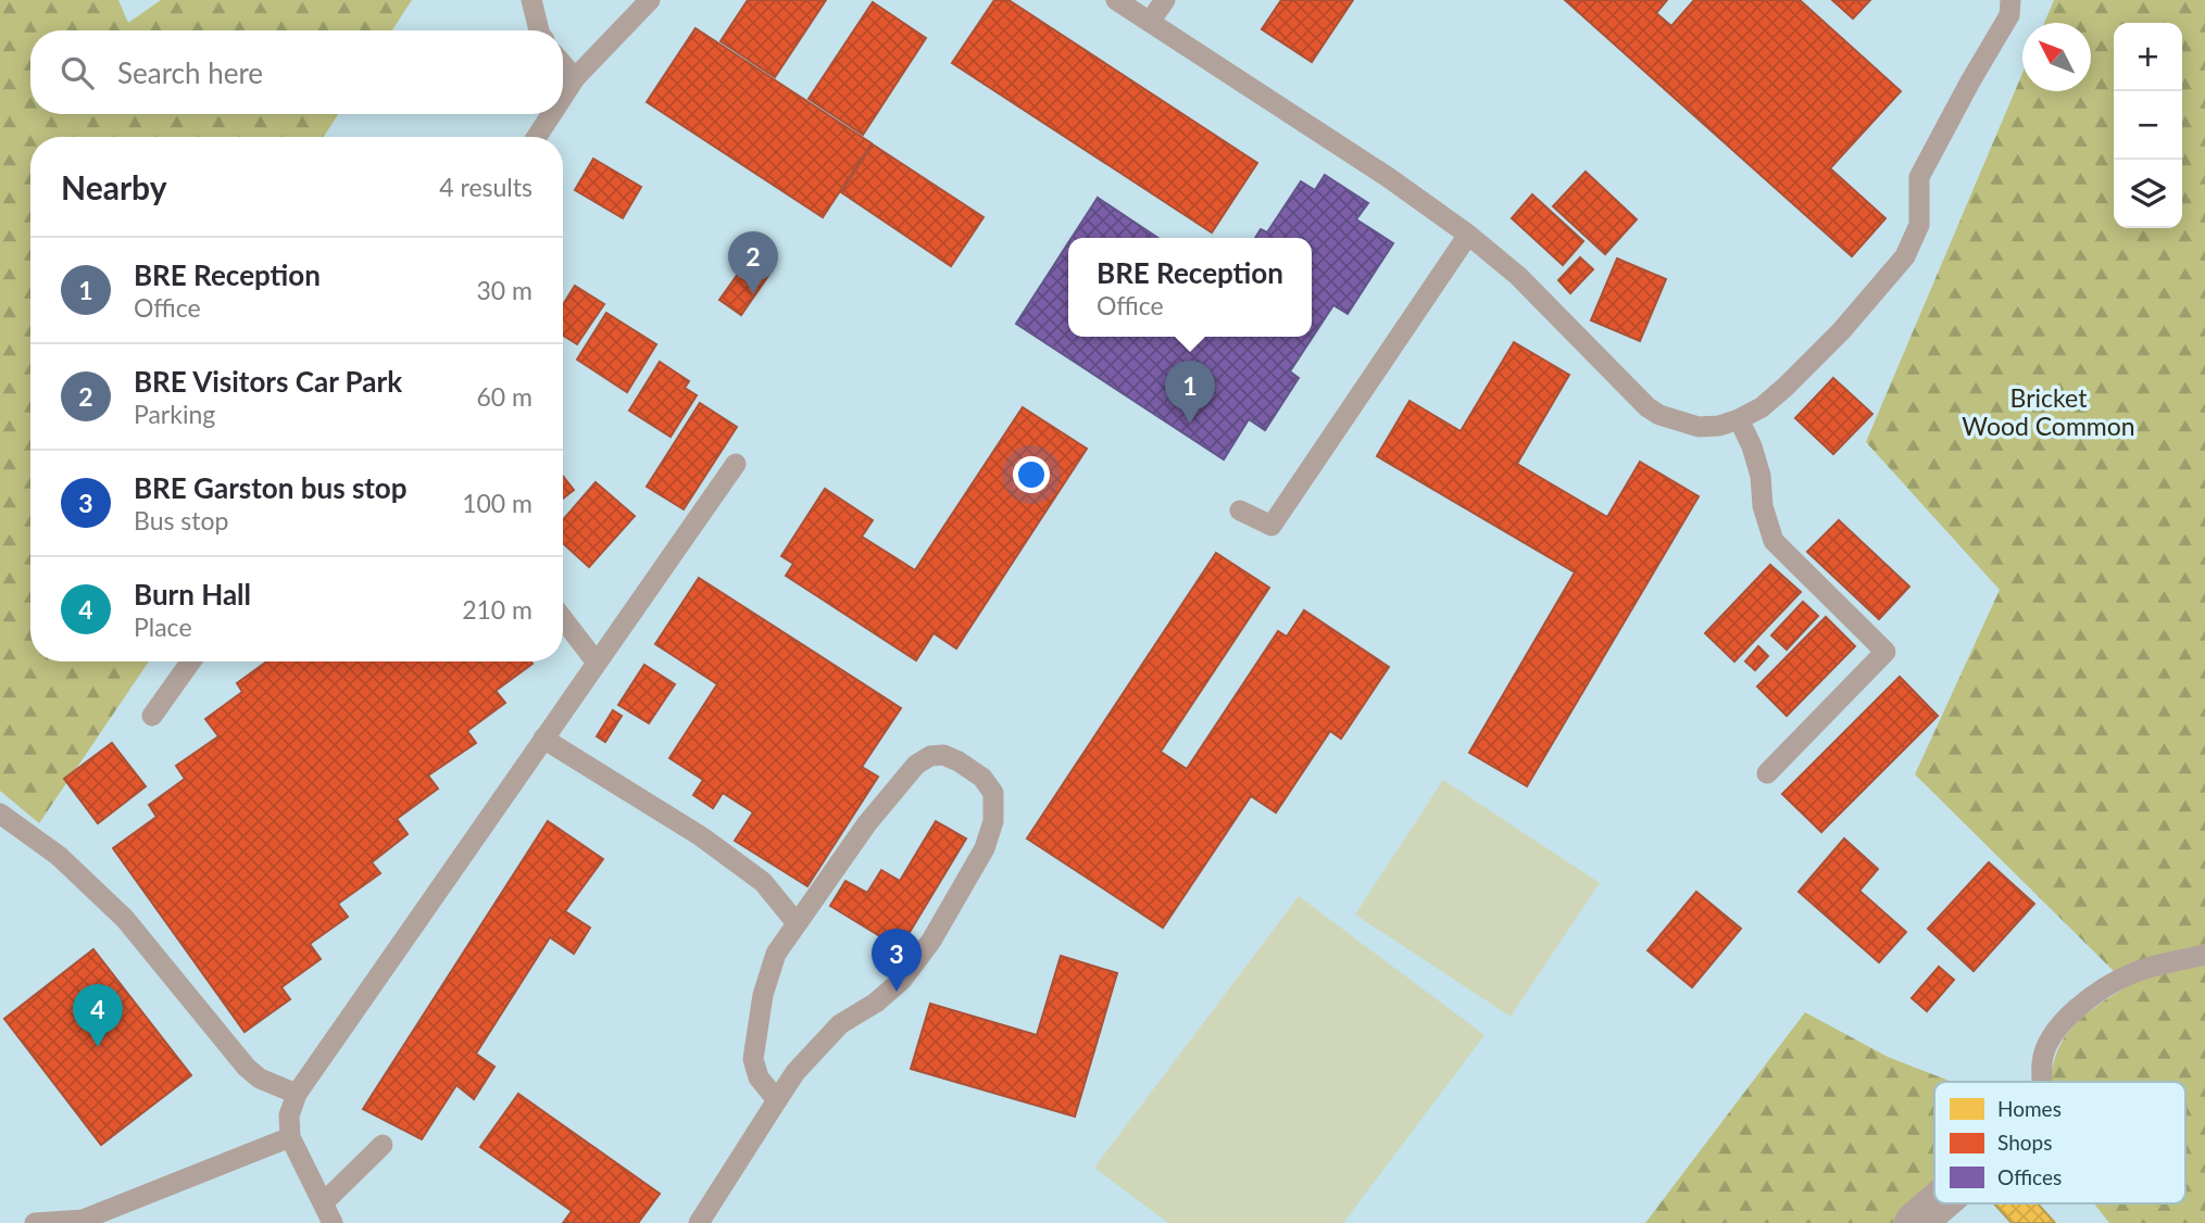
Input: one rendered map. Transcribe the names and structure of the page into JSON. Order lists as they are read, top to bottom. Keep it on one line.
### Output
{"parks":["Bricket Wood Common"],"legend":["Homes","Shops","Offices"],"north":"top left","page":{"map_buttons":["+","−"],"search":"Search here","heading":["Nearby","4 results"],"pins":["2","1","3","4"],"list":[{"mark":"1","name":"BRE Reception","note":"Office","value":"30 m"},{"mark":"2","name":"BRE Visitors Car Park","note":"Parking","value":"60 m"},{"mark":"3","name":"BRE Garston bus stop","note":"Bus stop","value":"100 m"},{"mark":"4","name":"Burn Hall","note":"Place","value":"210 m"}],"popup":["BRE Reception","Office"]}}
